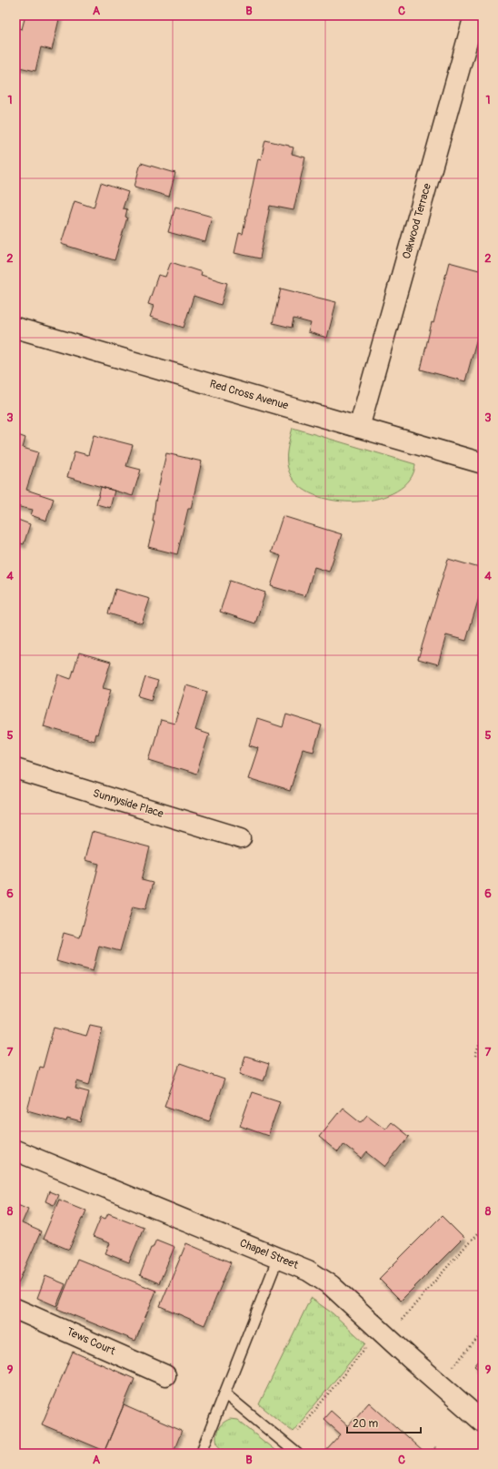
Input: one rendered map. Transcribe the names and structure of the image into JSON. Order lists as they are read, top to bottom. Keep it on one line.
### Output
{"streets":{"street":["Oakwood Terrace","Red Cross Avenue","Sunnyside Place","Chapel Street","Tews Court"]},"crossings":[["Oakwood Terrace","Red Cross Avenue"]],"scale_bar":"20 m","grid":{"columns":["A","B","C"],"rows":["1","2","3","4","5","6","7","8","9"]}}
